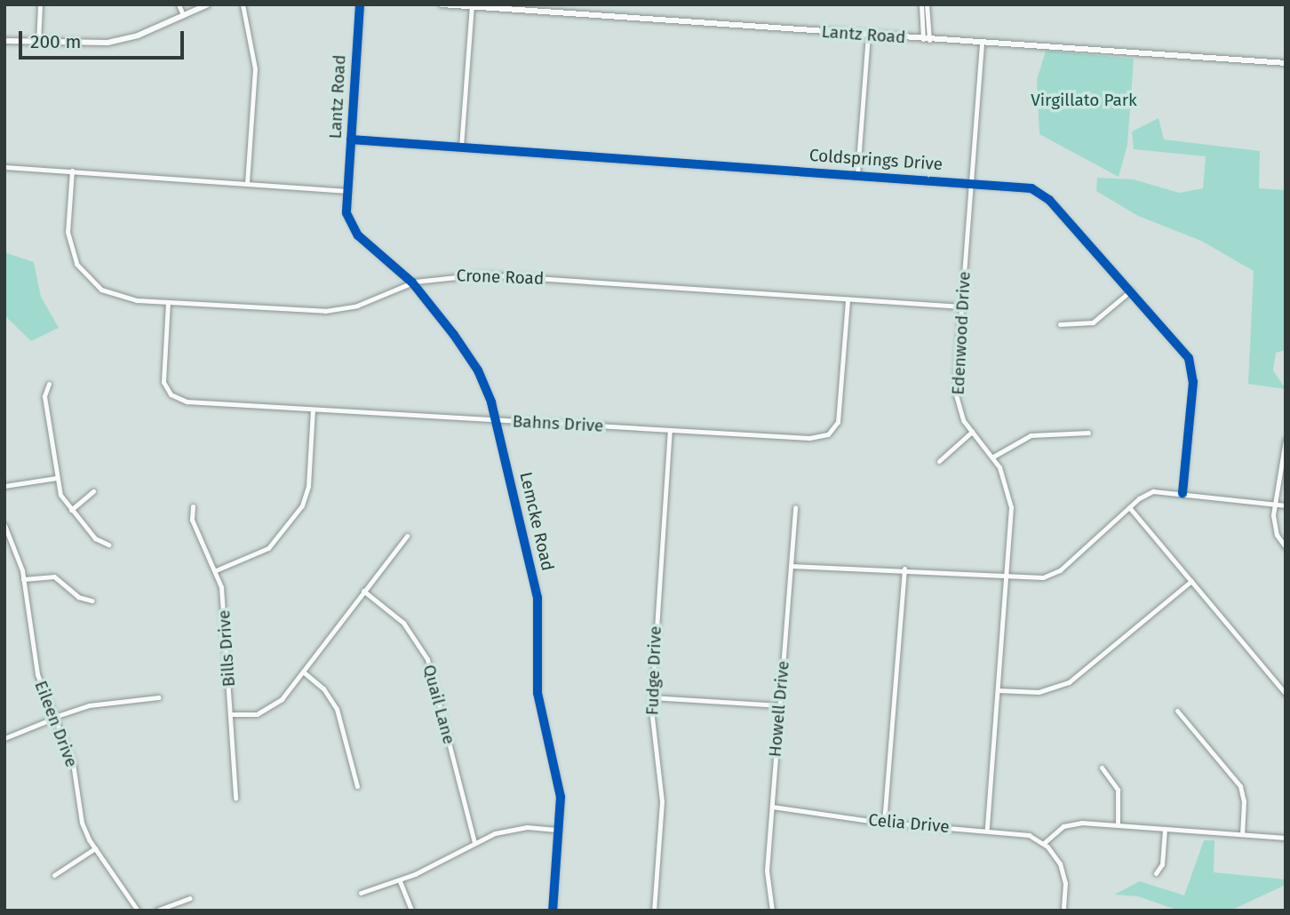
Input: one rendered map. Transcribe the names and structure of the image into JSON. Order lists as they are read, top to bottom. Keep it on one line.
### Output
{"streets":{"street":["Lantz Road","Coldsprings Drive","Crone Road","Edenwood Drive","Bahns Drive","Lemcke Road","Bills Drive","Fudge Drive","Quail Lane","Howell Drive","Eileen Drive","Celia Drive"]},"crossings":[["Lantz Road","Coldsprings Drive"],["Lantz Road","Edenwood Drive"],["Lantz Road","Lemcke Road"],["Coldsprings Drive","Edenwood Drive"],["Crone Road","Edenwood Drive"],["Crone Road","Bahns Drive"],["Crone Road","Lemcke Road"],["Edenwood Drive","Celia Drive"],["Bahns Drive","Lemcke Road"],["Bahns Drive","Fudge Drive"],["Howell Drive","Celia Drive"]],"parks":["Virgillato Park"],"scale_bar":"200 m"}
